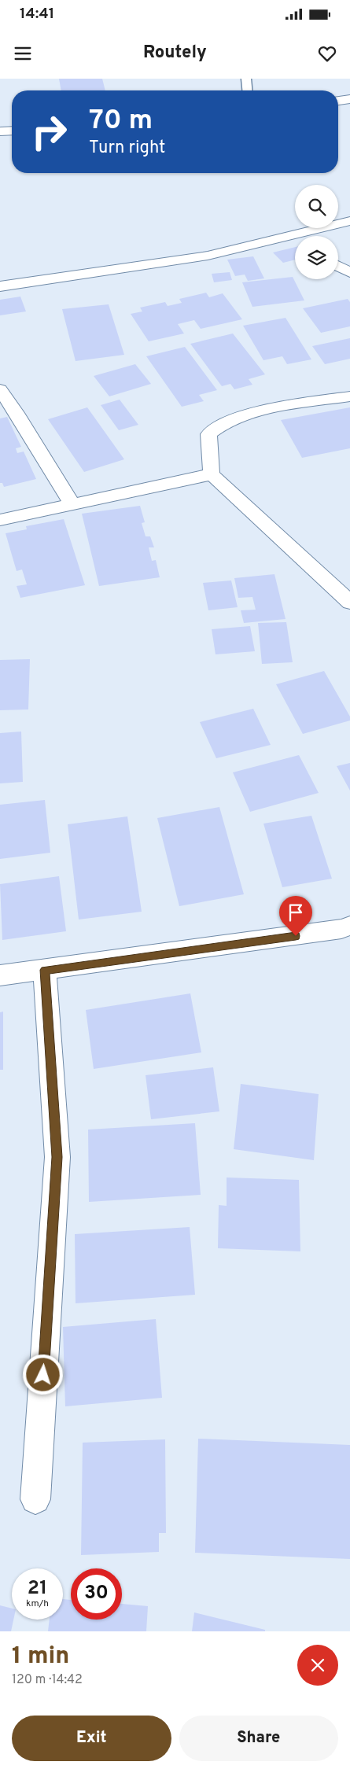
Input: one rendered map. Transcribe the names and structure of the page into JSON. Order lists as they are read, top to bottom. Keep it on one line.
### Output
{"page":{"status":"14:41","header":"Routely","turn":["70 m","Turn right"],"speed":"21 km/h","limit":"30","heading":["1 min","120 m · 14:42"],"buttons":["Exit","Share"]}}
